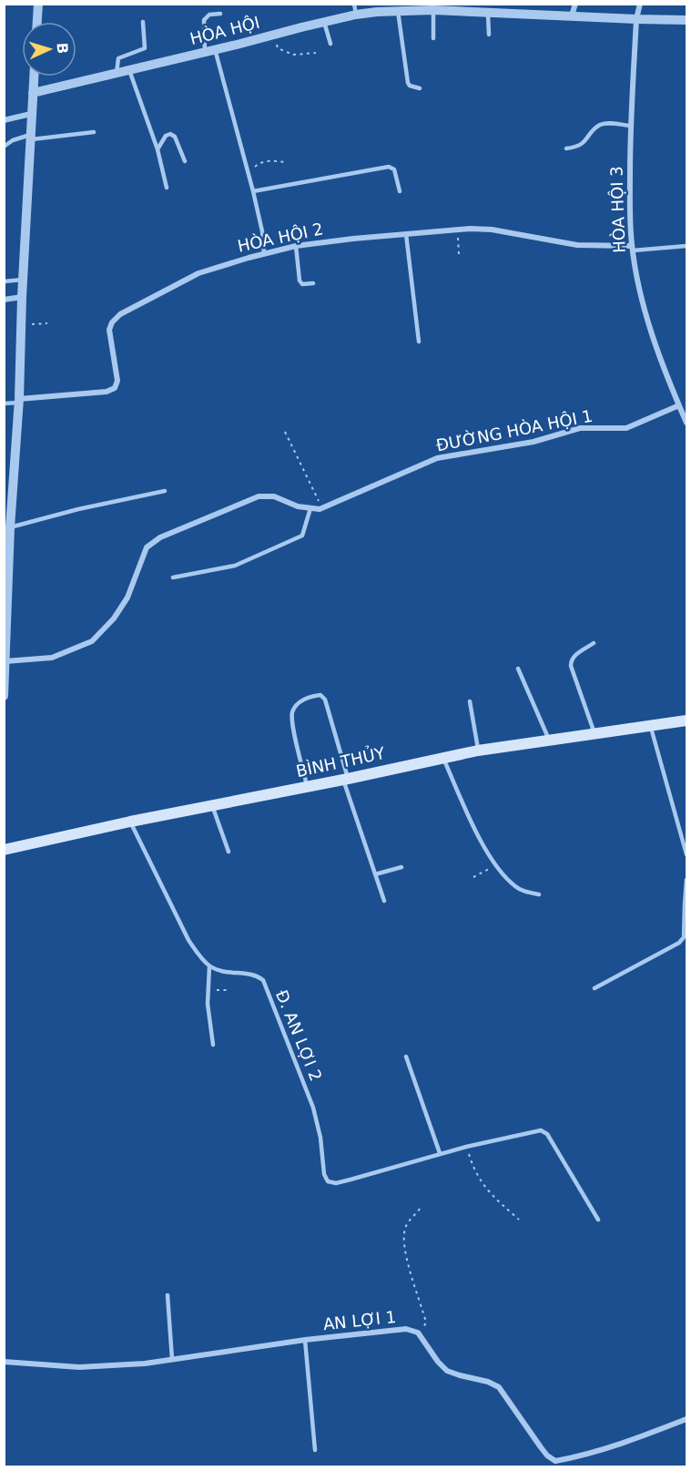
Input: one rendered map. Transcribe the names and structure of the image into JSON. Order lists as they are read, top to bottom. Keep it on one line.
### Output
{"streets":{"main road":["BÌNH THỦY"],"street":["HÒA HỘI","HÒA HỘI 3","HÒA HỘI 2","ĐƯỜNG HÒA HỘI 1","AN LỢI 1"],"lane":["Đ. AN LỢI 2"]},"crossings":[["HÒA HỘI","HÒA HỘI 3"],["HÒA HỘI 3","HÒA HỘI 2"],["HÒA HỘI 3","ĐƯỜNG HÒA HỘI 1"]],"north":"right"}
